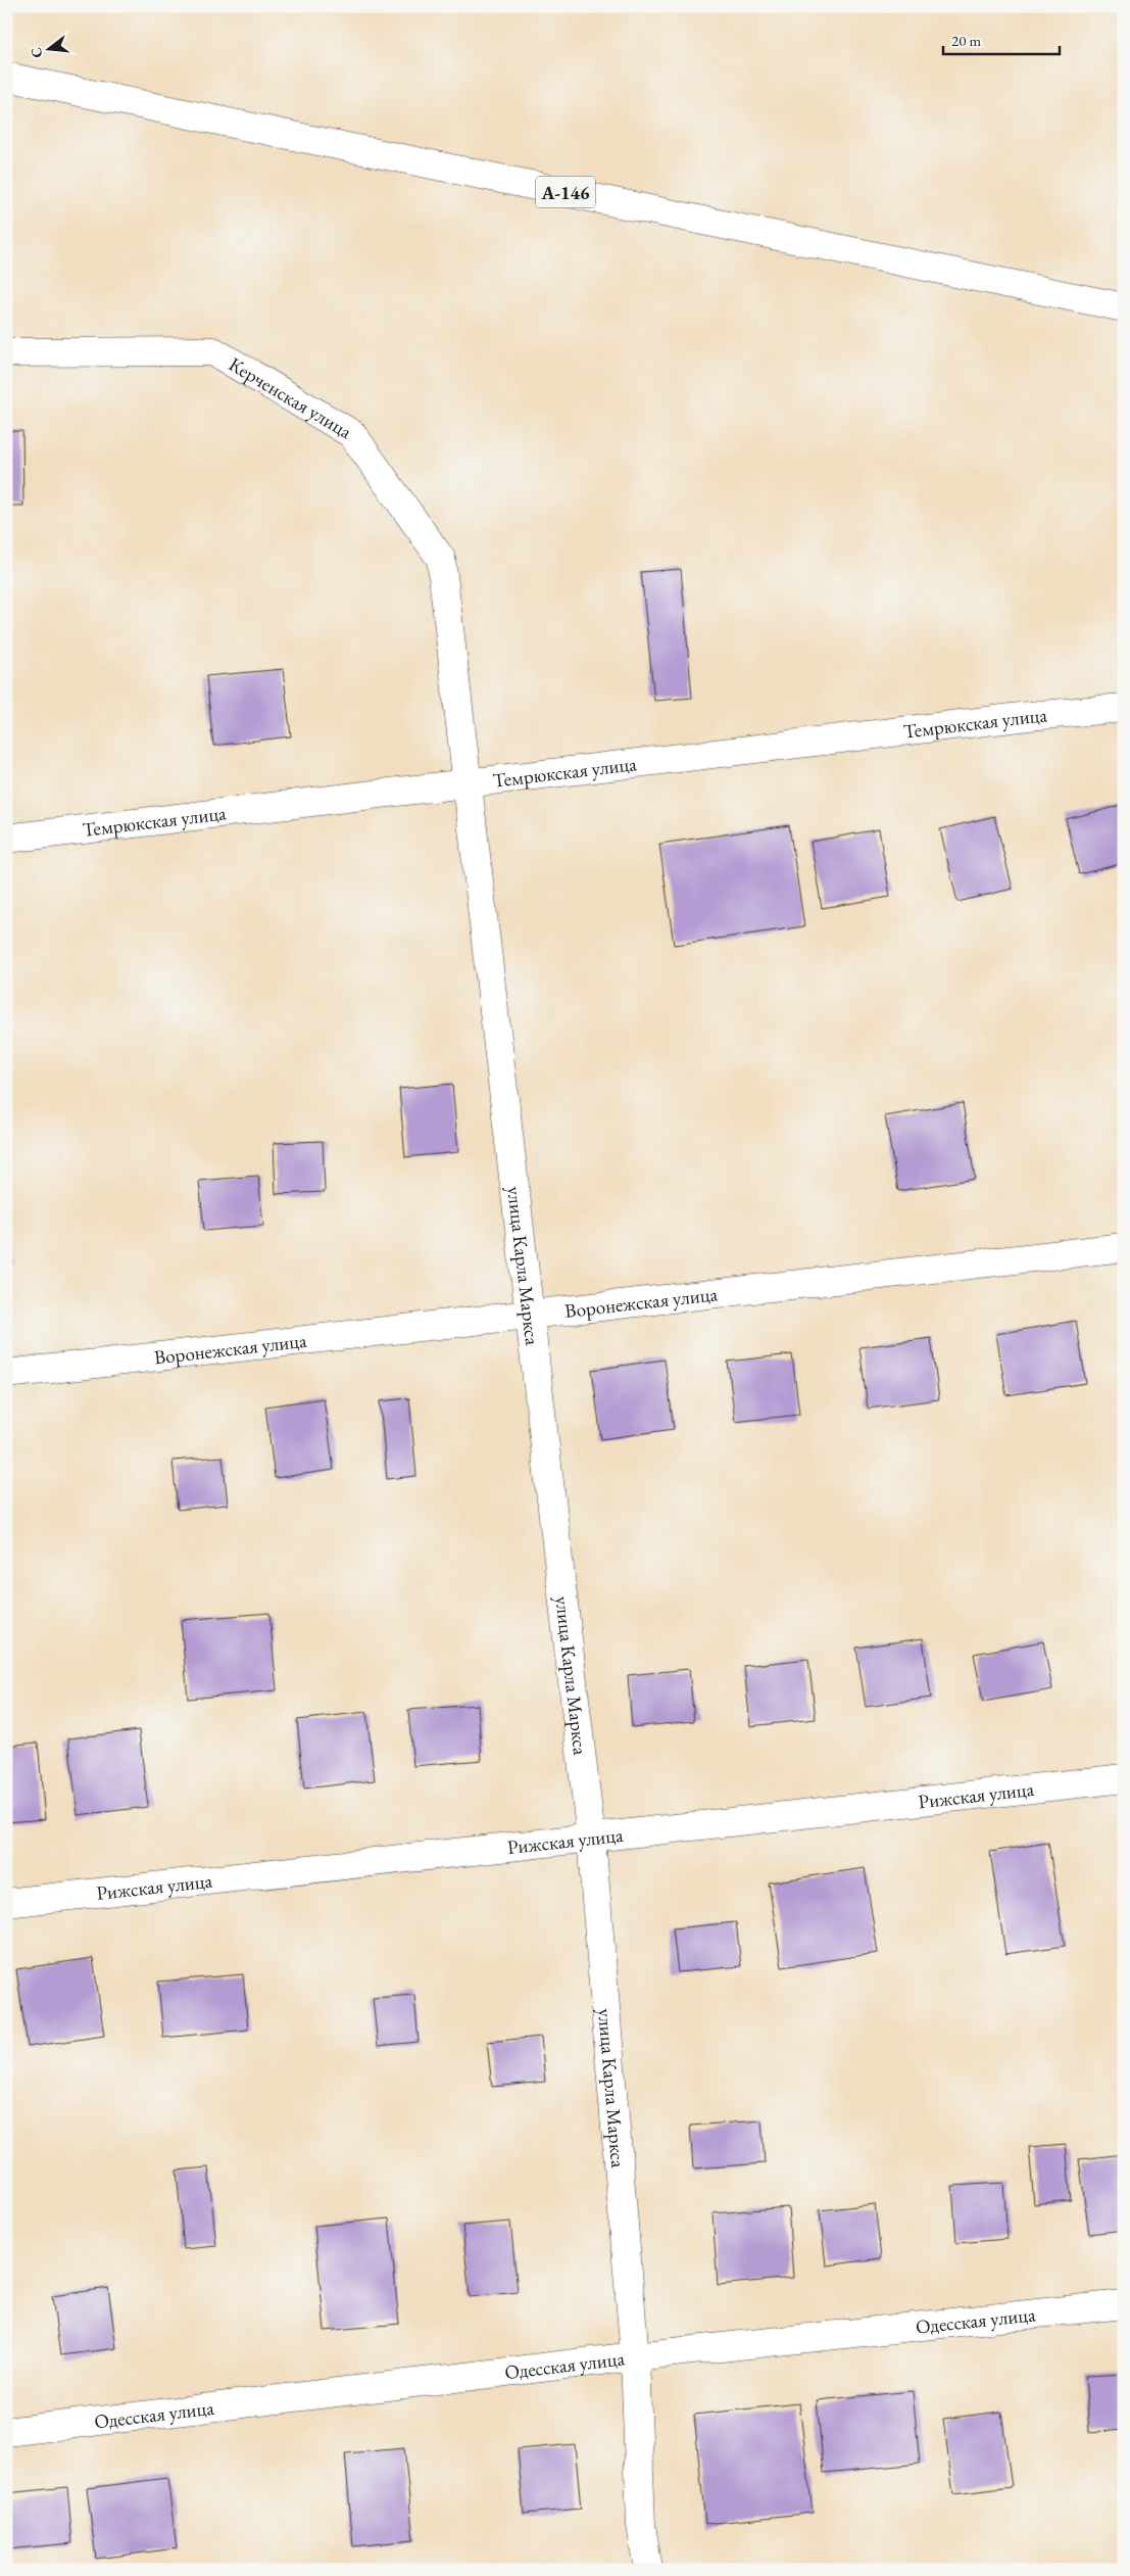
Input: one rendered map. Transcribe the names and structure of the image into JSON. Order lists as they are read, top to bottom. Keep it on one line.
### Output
{"streets":{"main road":["А-146","Керченская улица","Темрюкская улица","улица Карла Маркса","Воронежская улица","Рижская улица","Одесская улица"]},"crossings":[["Керченская улица","Темрюкская улица"],["Керченская улица","улица Карла Маркса"],["Темрюкская улица","улица Карла Маркса"],["улица Карла Маркса","Воронежская улица"],["улица Карла Маркса","Рижская улица"],["улица Карла Маркса","Одесская улица"]],"scale_bar":"20 m","north":"left"}
